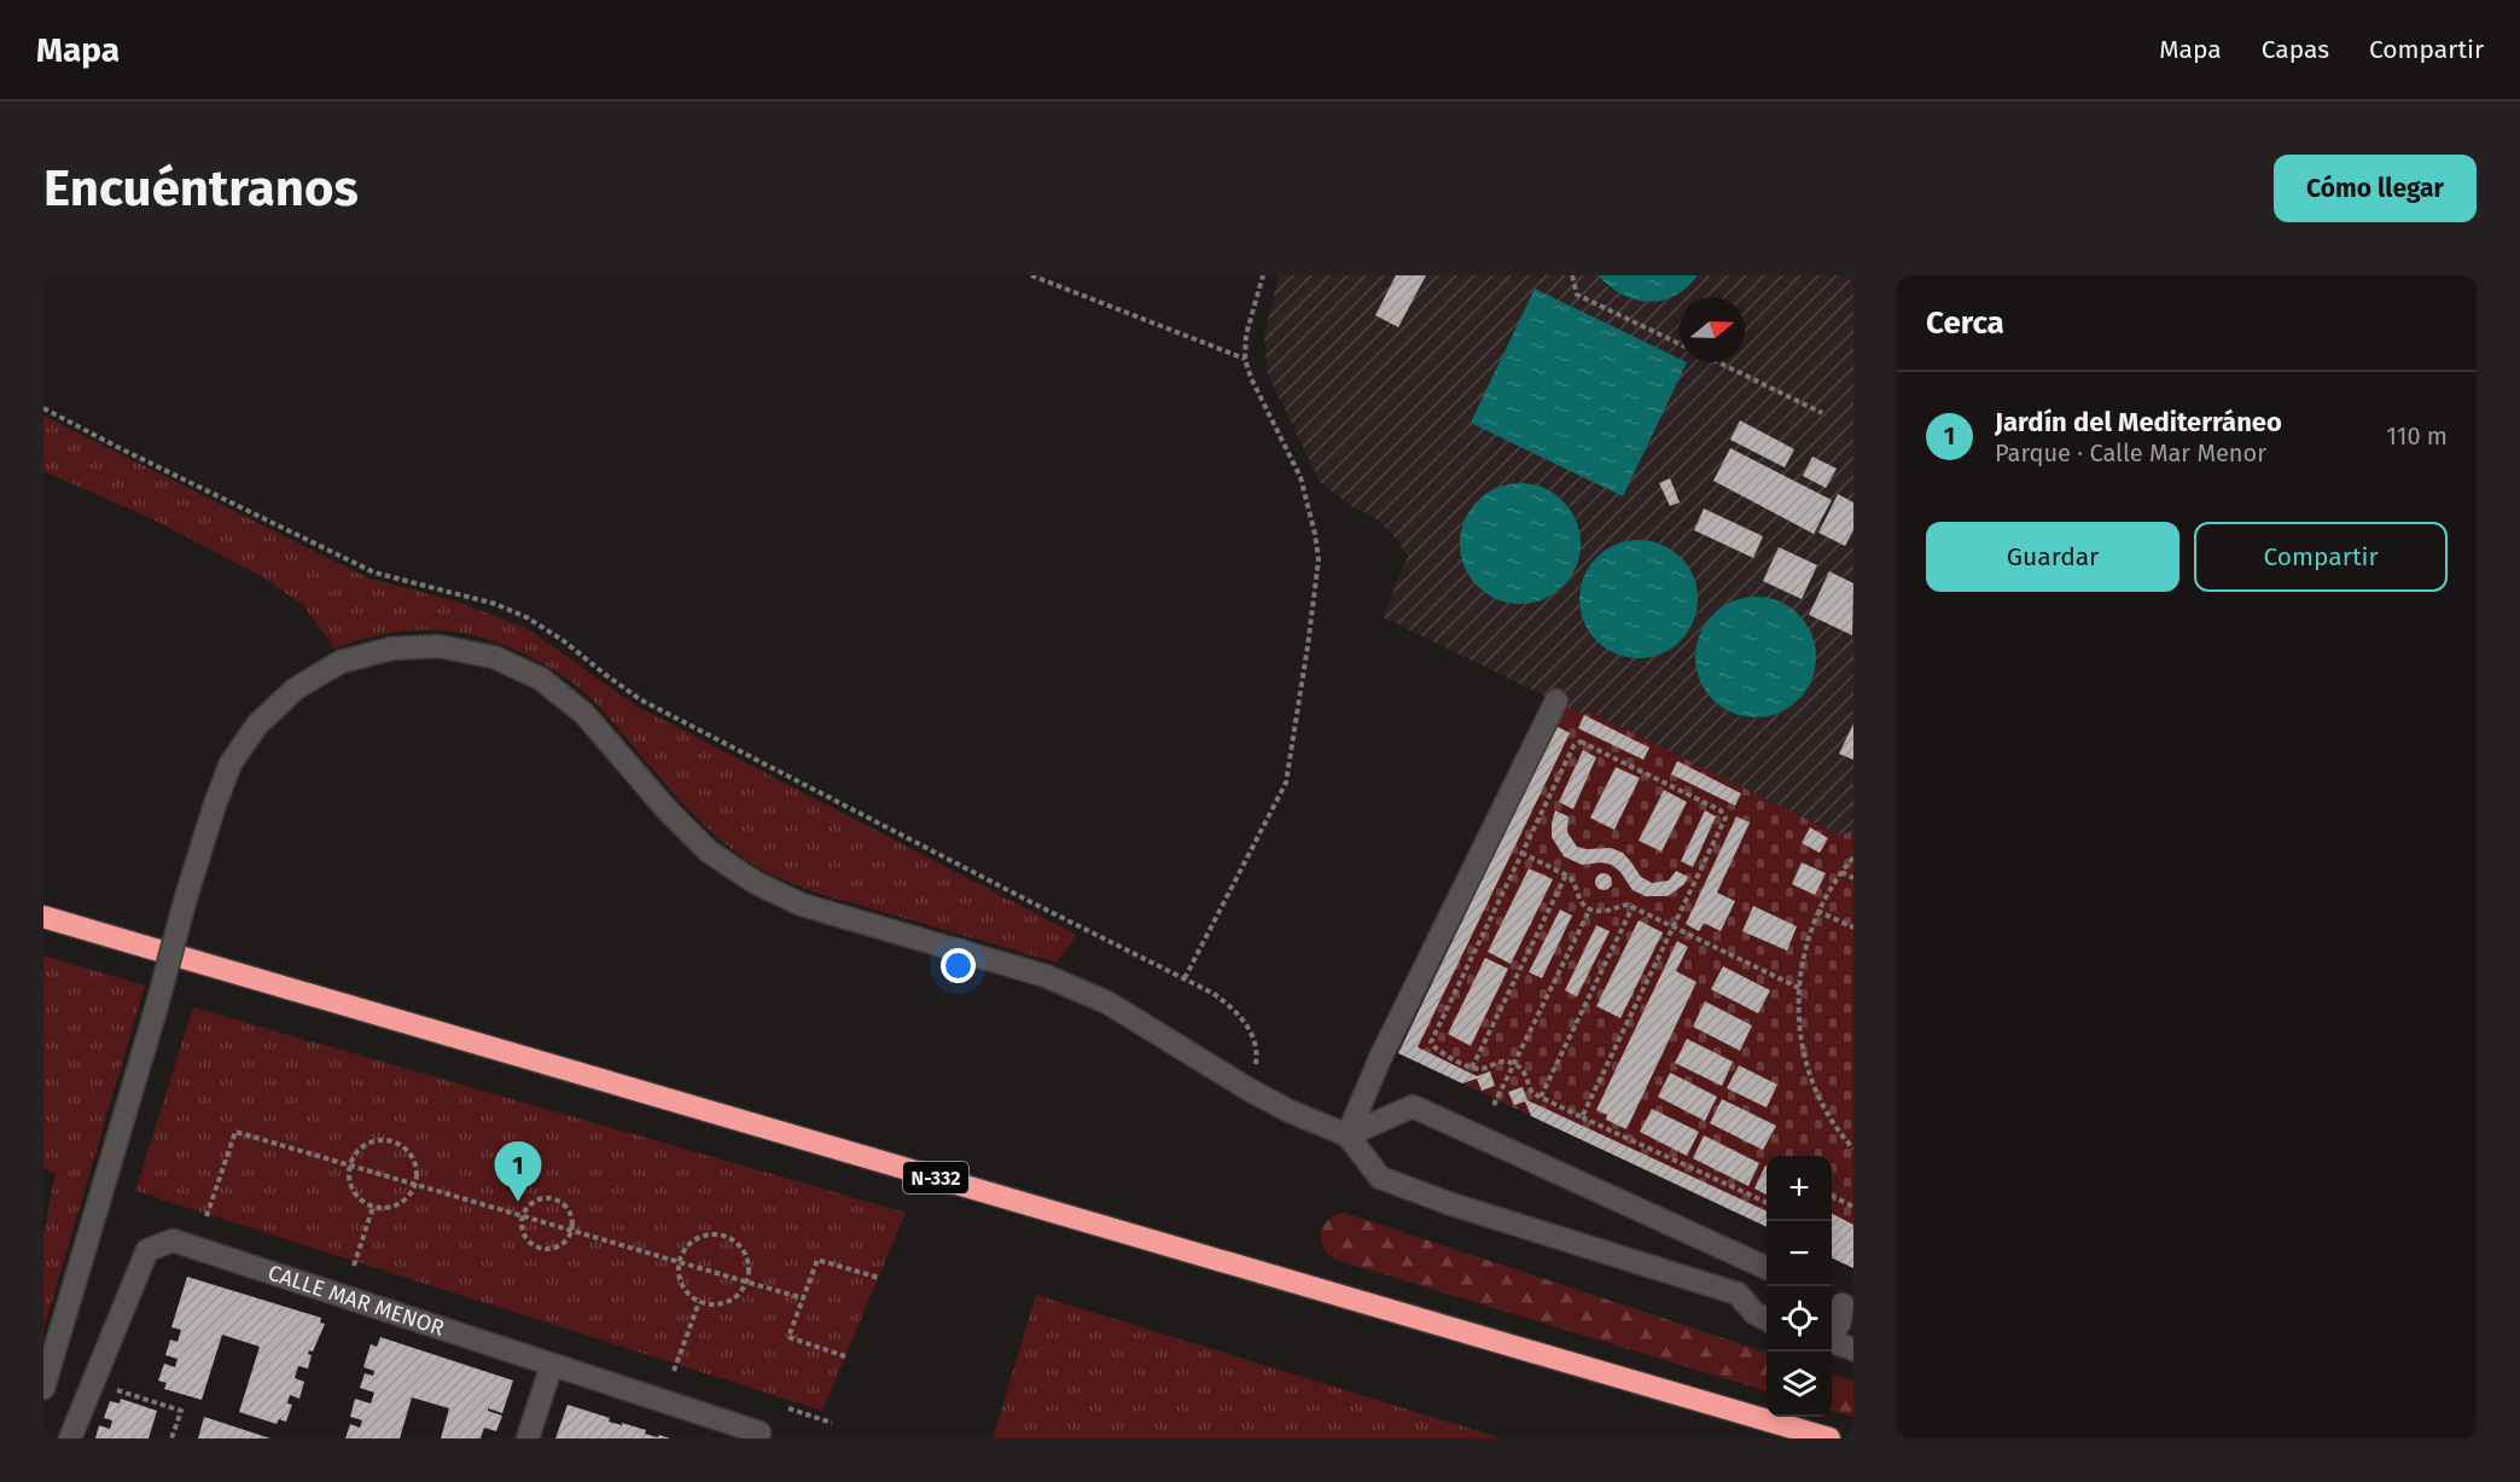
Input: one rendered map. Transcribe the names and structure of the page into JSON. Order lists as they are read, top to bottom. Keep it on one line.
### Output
{"streets":{"highway":["N-332"],"street":["CALLE MAR MENOR"]},"north":"right","page":{"header":"Mapa","nav":["Mapa","Capas","Compartir"],"buttons":["Cómo llegar",["Guardar","Compartir"]],"title":"Encuéntranos","heading":"Cerca","list":[{"mark":"1","name":"Jardín del Mediterráneo","note":"Parque · Calle Mar Menor","value":"110 m"}],"pins":"1","map_buttons":["+","−"]}}
